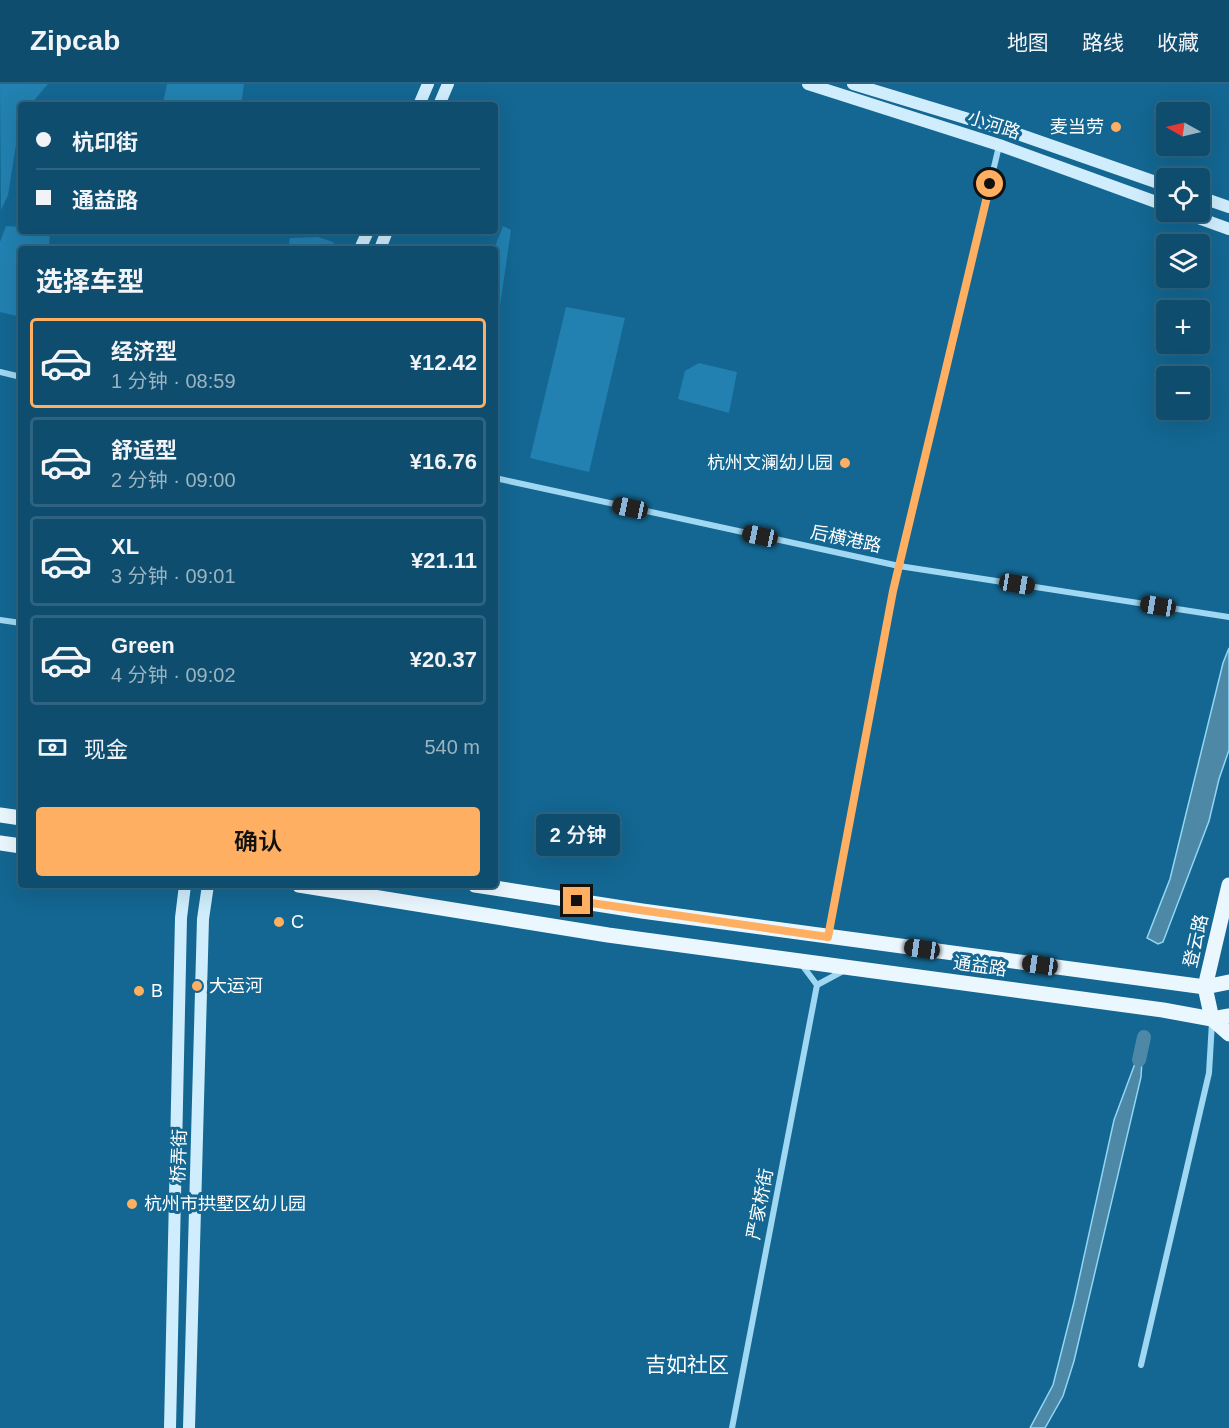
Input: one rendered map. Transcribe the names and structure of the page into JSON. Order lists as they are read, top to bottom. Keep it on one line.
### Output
{"streets":{"main road":["登云路","通益路"],"street":["小河路","后横港路","桥弄街","严家桥街"]},"crossings":[["登云路","通益路"]],"districts":["吉如社区"],"places":["麦当劳","杭州文澜幼儿园","C","大运河","B","杭州市拱墅区幼儿园"],"north":"left","page":{"header":"Zipcab","nav":["地图","路线","收藏"],"map_buttons":["+","−"],"banner":["杭印街","通益路"],"heading":"选择车型","list":[{"name":"经济型","note":"1 分钟 · 08:59","value":"¥12.42"},{"name":"舒适型","note":"2 分钟 · 09:00","value":"¥16.76"},{"name":"XL","note":"3 分钟 · 09:01","value":"¥21.11"},{"name":"Green","note":"4 分钟 · 09:02","value":"¥20.37"}],"pay":["现金","540 m"],"buttons":"确认","bubble":"2 分钟"}}
